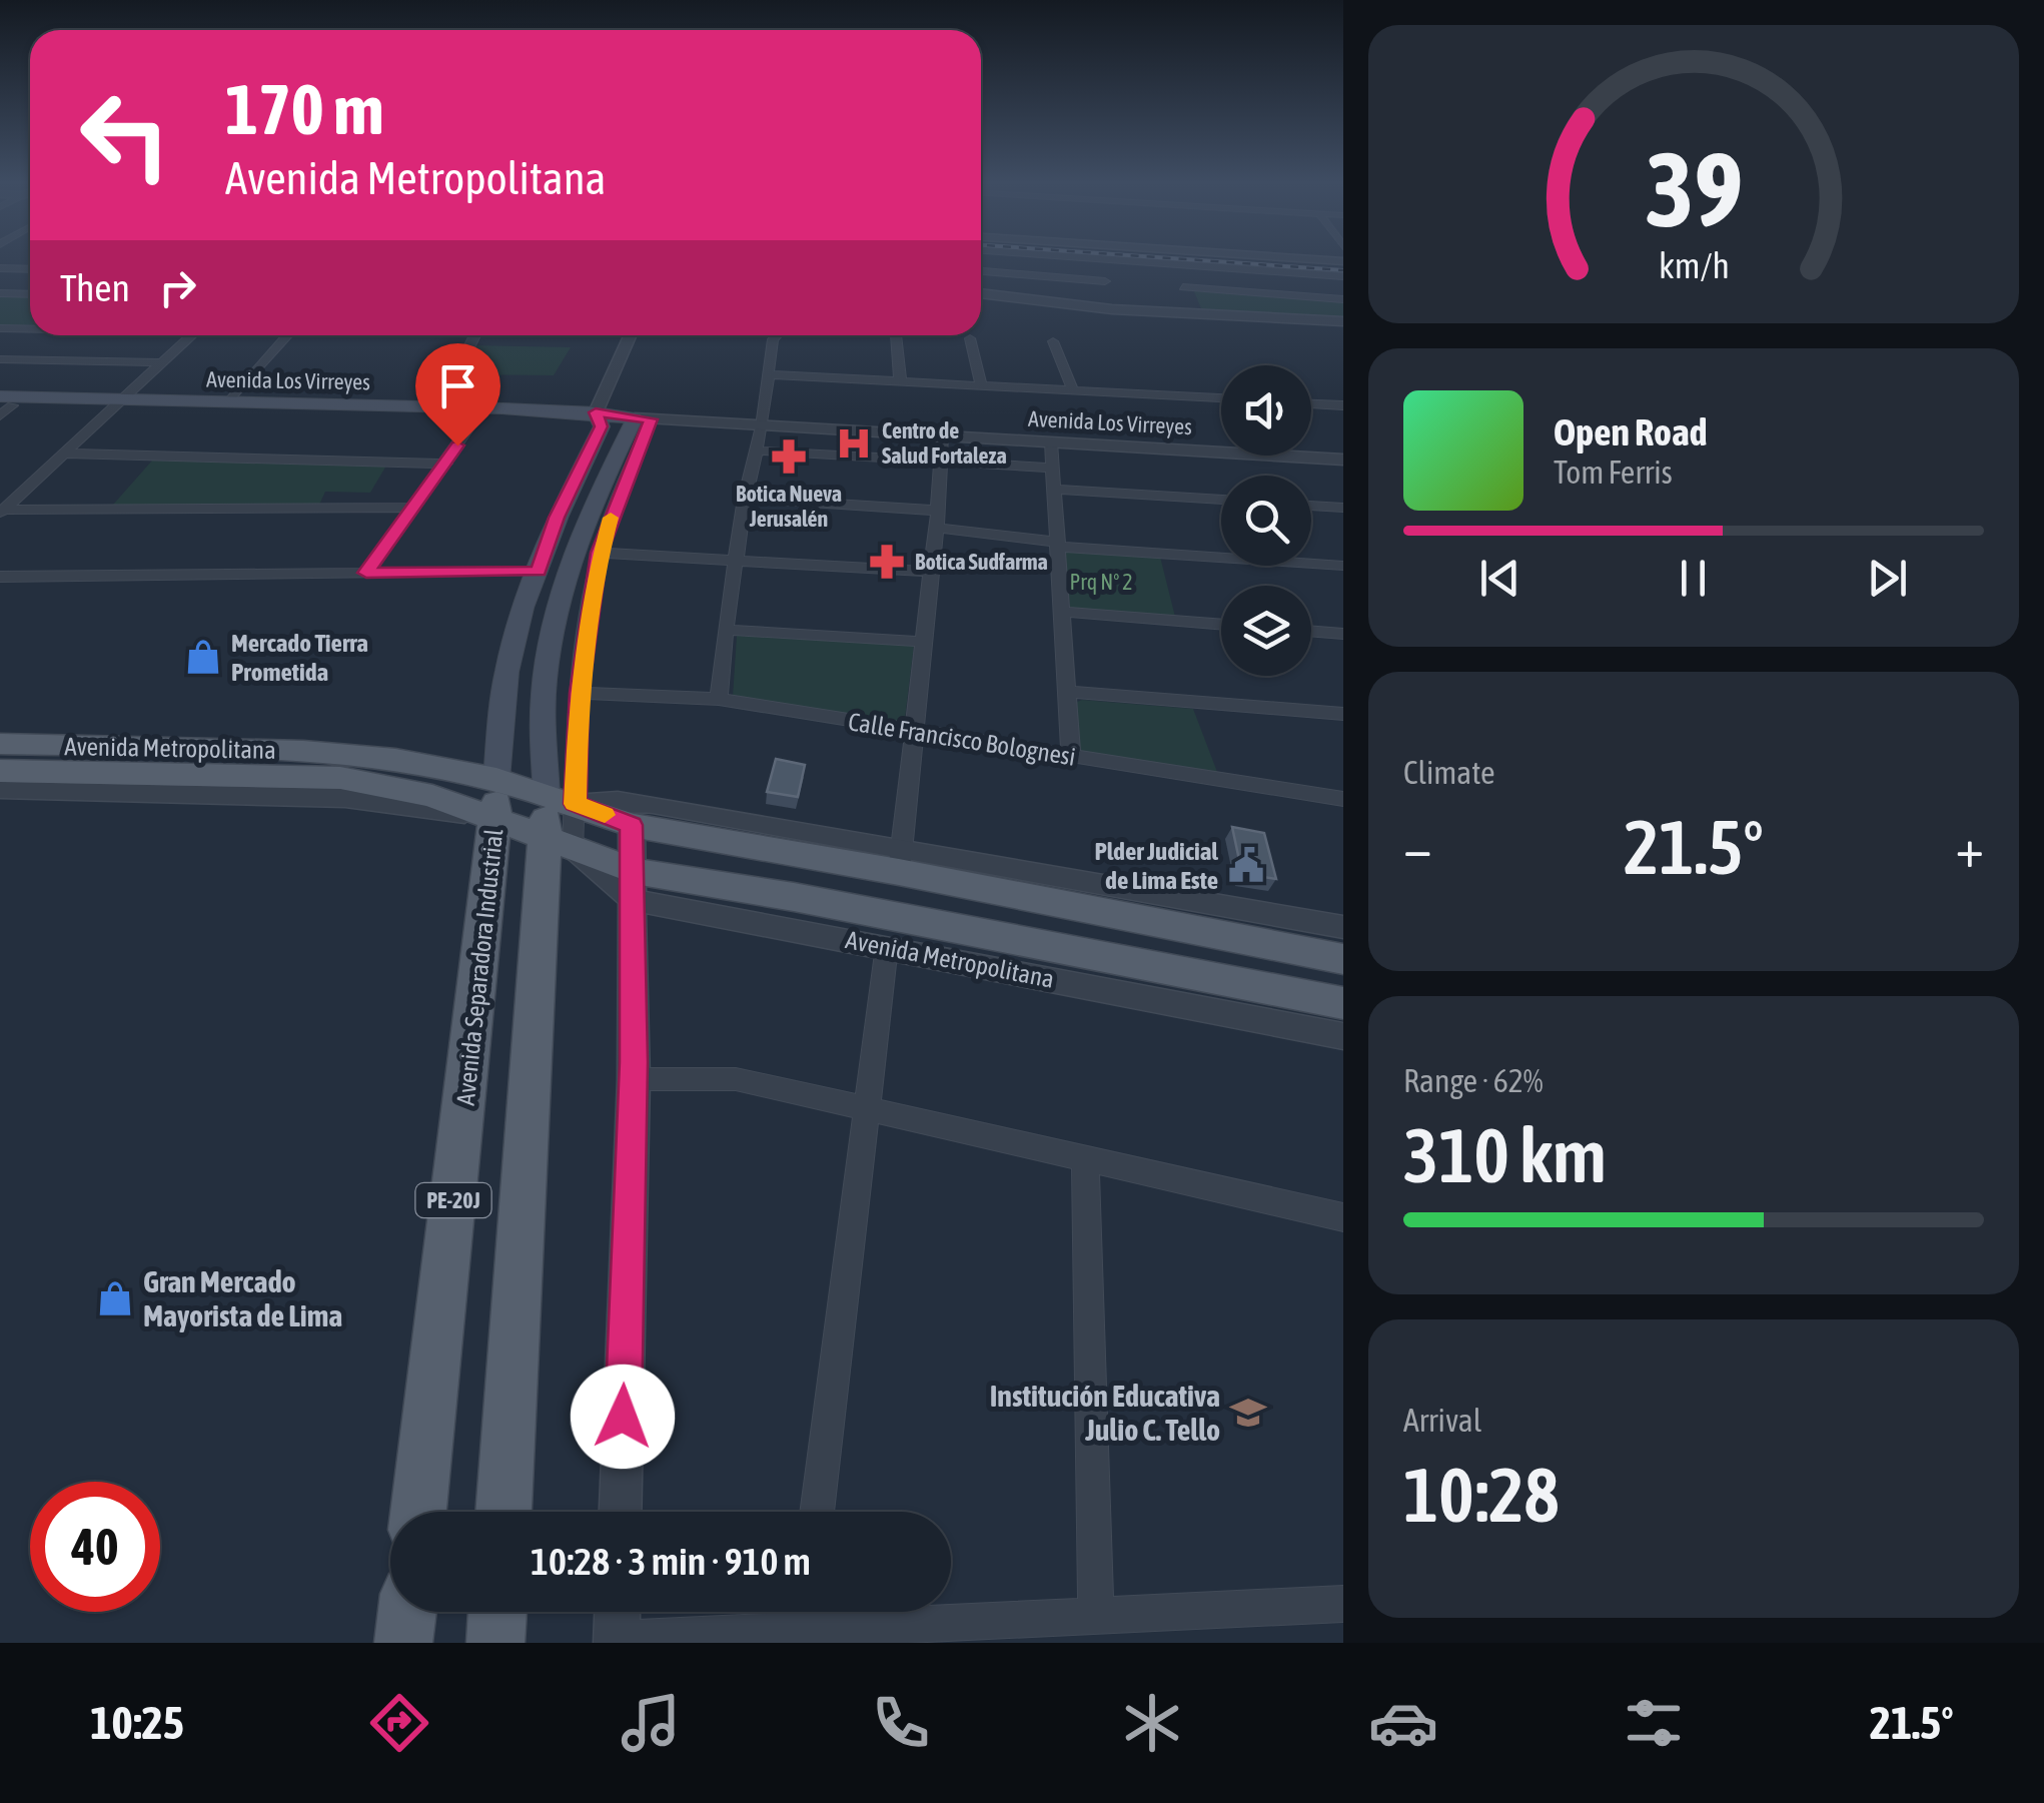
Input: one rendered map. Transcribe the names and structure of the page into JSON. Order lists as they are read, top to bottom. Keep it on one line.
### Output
{"streets":{"main road":["Avenida Los Virreyes","Avenida Metropolitana","Avenida Separadora Industrial","PE-20J"],"street":["Calle Francisco Bolognesi"]},"crossings":[["Avenida Los Virreyes","Avenida Separadora Industrial"],["Avenida Los Virreyes","PE-20J"],["Avenida Metropolitana","Avenida Separadora Industrial"],["Avenida Separadora Industrial","PE-20J"]],"parks":["Prq N° 2"],"places":{"hospital":["Centro de Salud Fortaleza"],"pharmacy":["Botica Nueva Jerusalén","Botica Sudfarma"],"shop":["Mercado Tierra Prometida","Gran Mercado Mayorista de Lima"],"public building":["Plder Judicial de Lima Este"],"school or university":["Institución Educativa Julio C. Tello"]},"page":{"turn":["170 m","Avenida Metropolitana"],"then":"Then","song":["Open Road","Tom Ferris"],"tile":["Climate",["Range · 62%","310 km"],["Arrival","10:28"]],"heat":["−","21.5°","+"],"limit":"40","trip":"10:28 · 3 min · 910 m","tabs":["10:25","21.5°"],"gauge":["39","km/h"]}}
